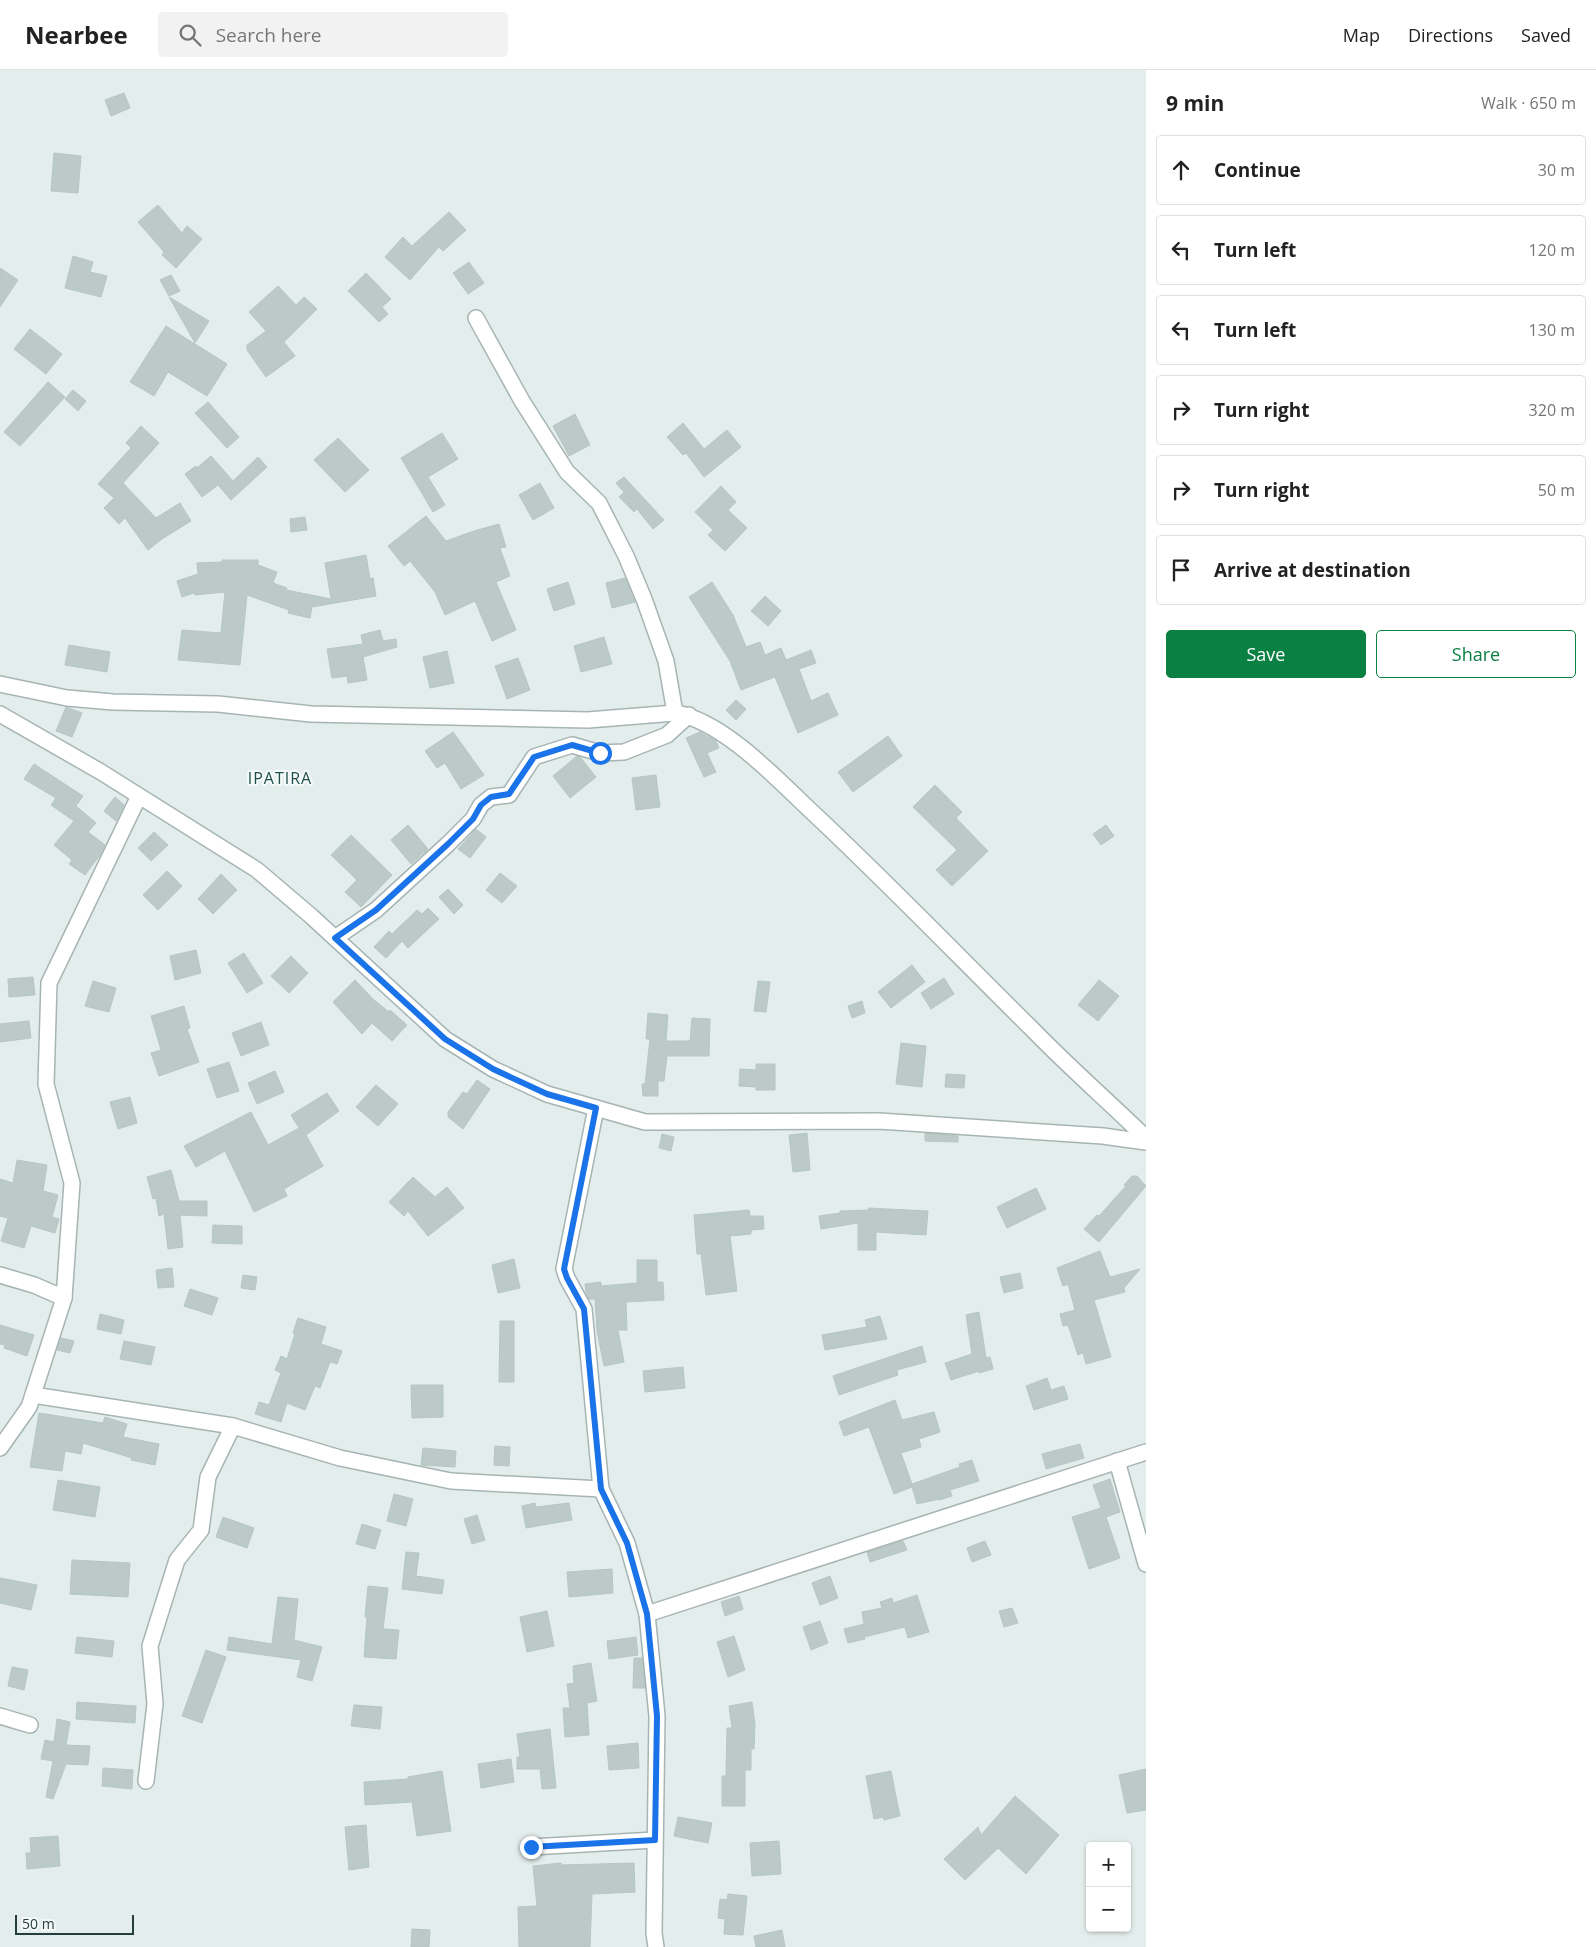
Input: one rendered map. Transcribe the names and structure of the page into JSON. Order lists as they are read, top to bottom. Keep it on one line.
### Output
{"districts":["IPATIRA"],"scale_bar":"50 m","page":{"header":"Nearbee","search":"Search here","nav":["Map","Directions","Saved"],"heading":["9 min","Walk · 650 m"],"list":[["Continue","30 m"],["Turn left","120 m"],["Turn left","130 m"],["Turn right","320 m"],["Turn right","50 m"],"Arrive at destination"],"buttons":["Save","Share"],"map_buttons":["+","−"],"scale":"50 m"}}
